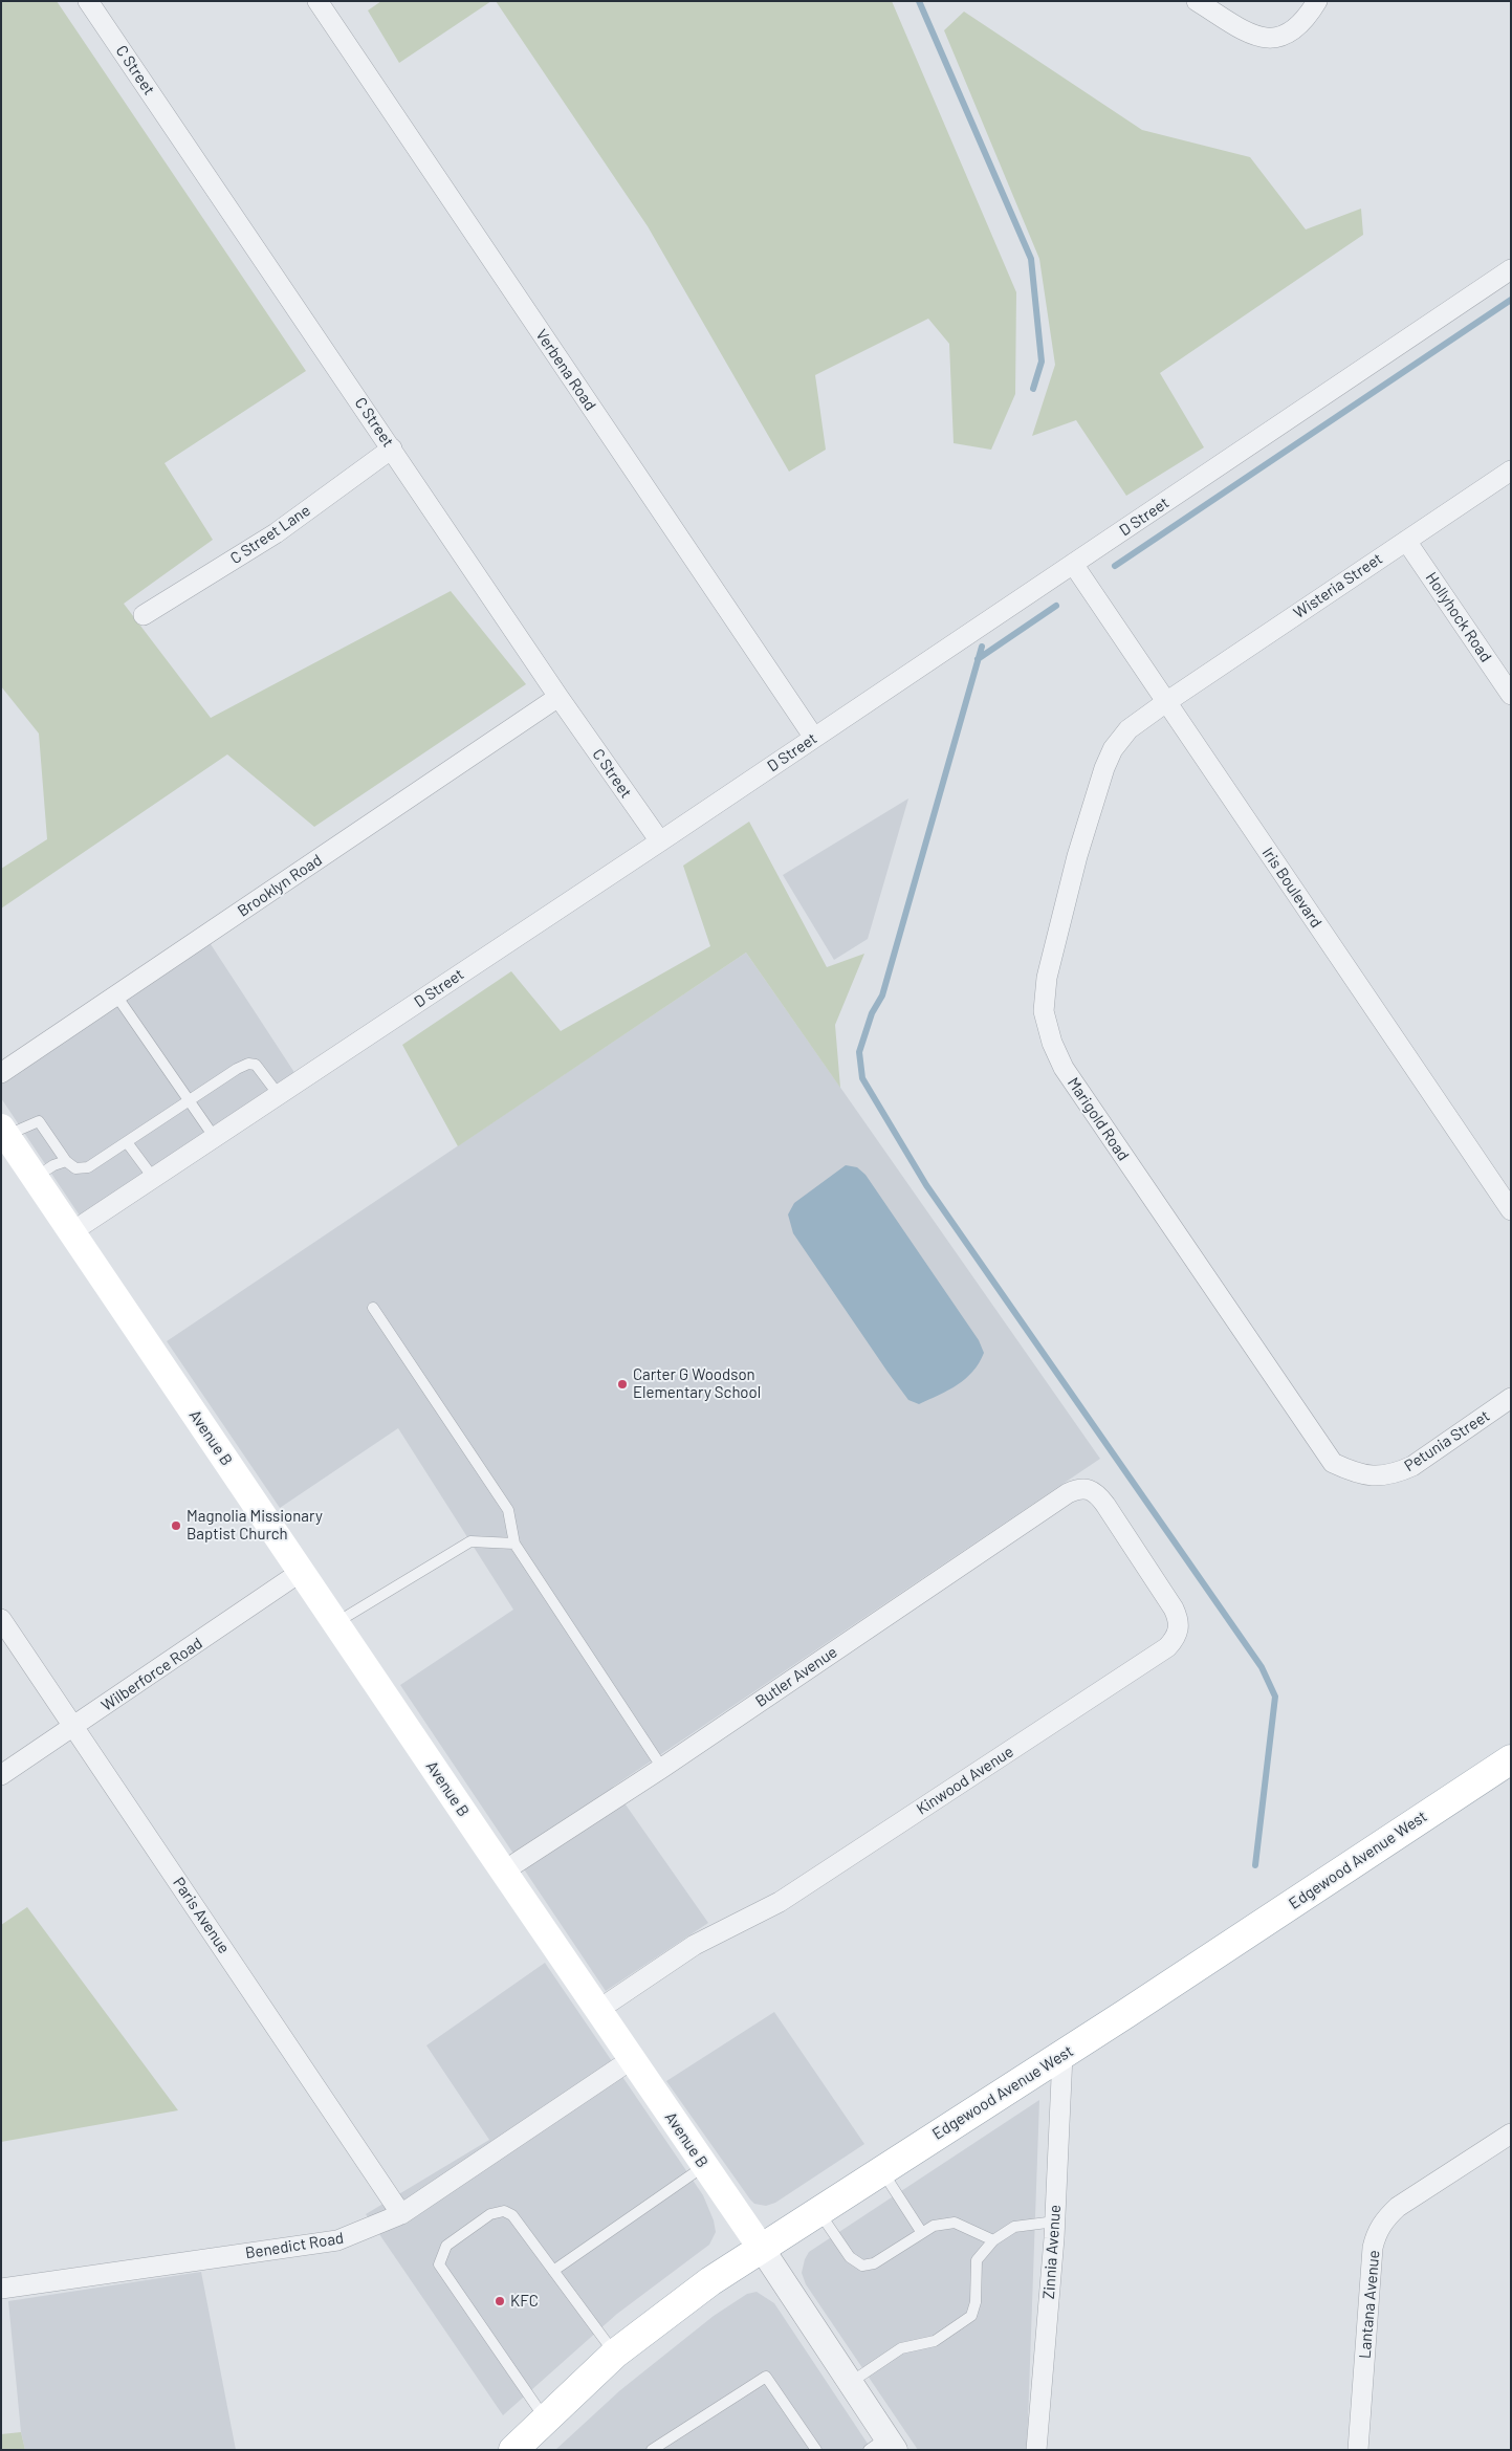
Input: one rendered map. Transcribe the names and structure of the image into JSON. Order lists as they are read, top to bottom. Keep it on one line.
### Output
{"streets":{"main road":["Avenue B","Edgewood Avenue West"],"street":["C Street","Verbena Road","D Street","C Street Lane","Wisteria Street","Hollyhock Road","Brooklyn Road","Iris Boulevard","Marigold Road","Petunia Street","Wilberforce Road","Butler Avenue","Kinwood Avenue","Paris Avenue","Benedict Road","Zinnia Avenue","Lantana Avenue"]},"crossings":[["C Street","D Street"],["C Street","C Street Lane"],["C Street","Brooklyn Road"],["Verbena Road","D Street"],["D Street","Iris Boulevard"],["D Street","Avenue B"],["Wisteria Street","Hollyhock Road"],["Wisteria Street","Iris Boulevard"],["Wisteria Street","Marigold Road"],["Iris Boulevard","Marigold Road"],["Marigold Road","Petunia Street"],["Avenue B","Wilberforce Road"],["Avenue B","Butler Avenue"],["Avenue B","Kinwood Avenue"],["Avenue B","Edgewood Avenue West"],["Avenue B","Benedict Road"],["Wilberforce Road","Paris Avenue"],["Butler Avenue","Kinwood Avenue"],["Edgewood Avenue West","Zinnia Avenue"],["Paris Avenue","Benedict Road"]],"places":["Carter G Woodson Elementary School","Magnolia Missionary Baptist Church","KFC"]}
